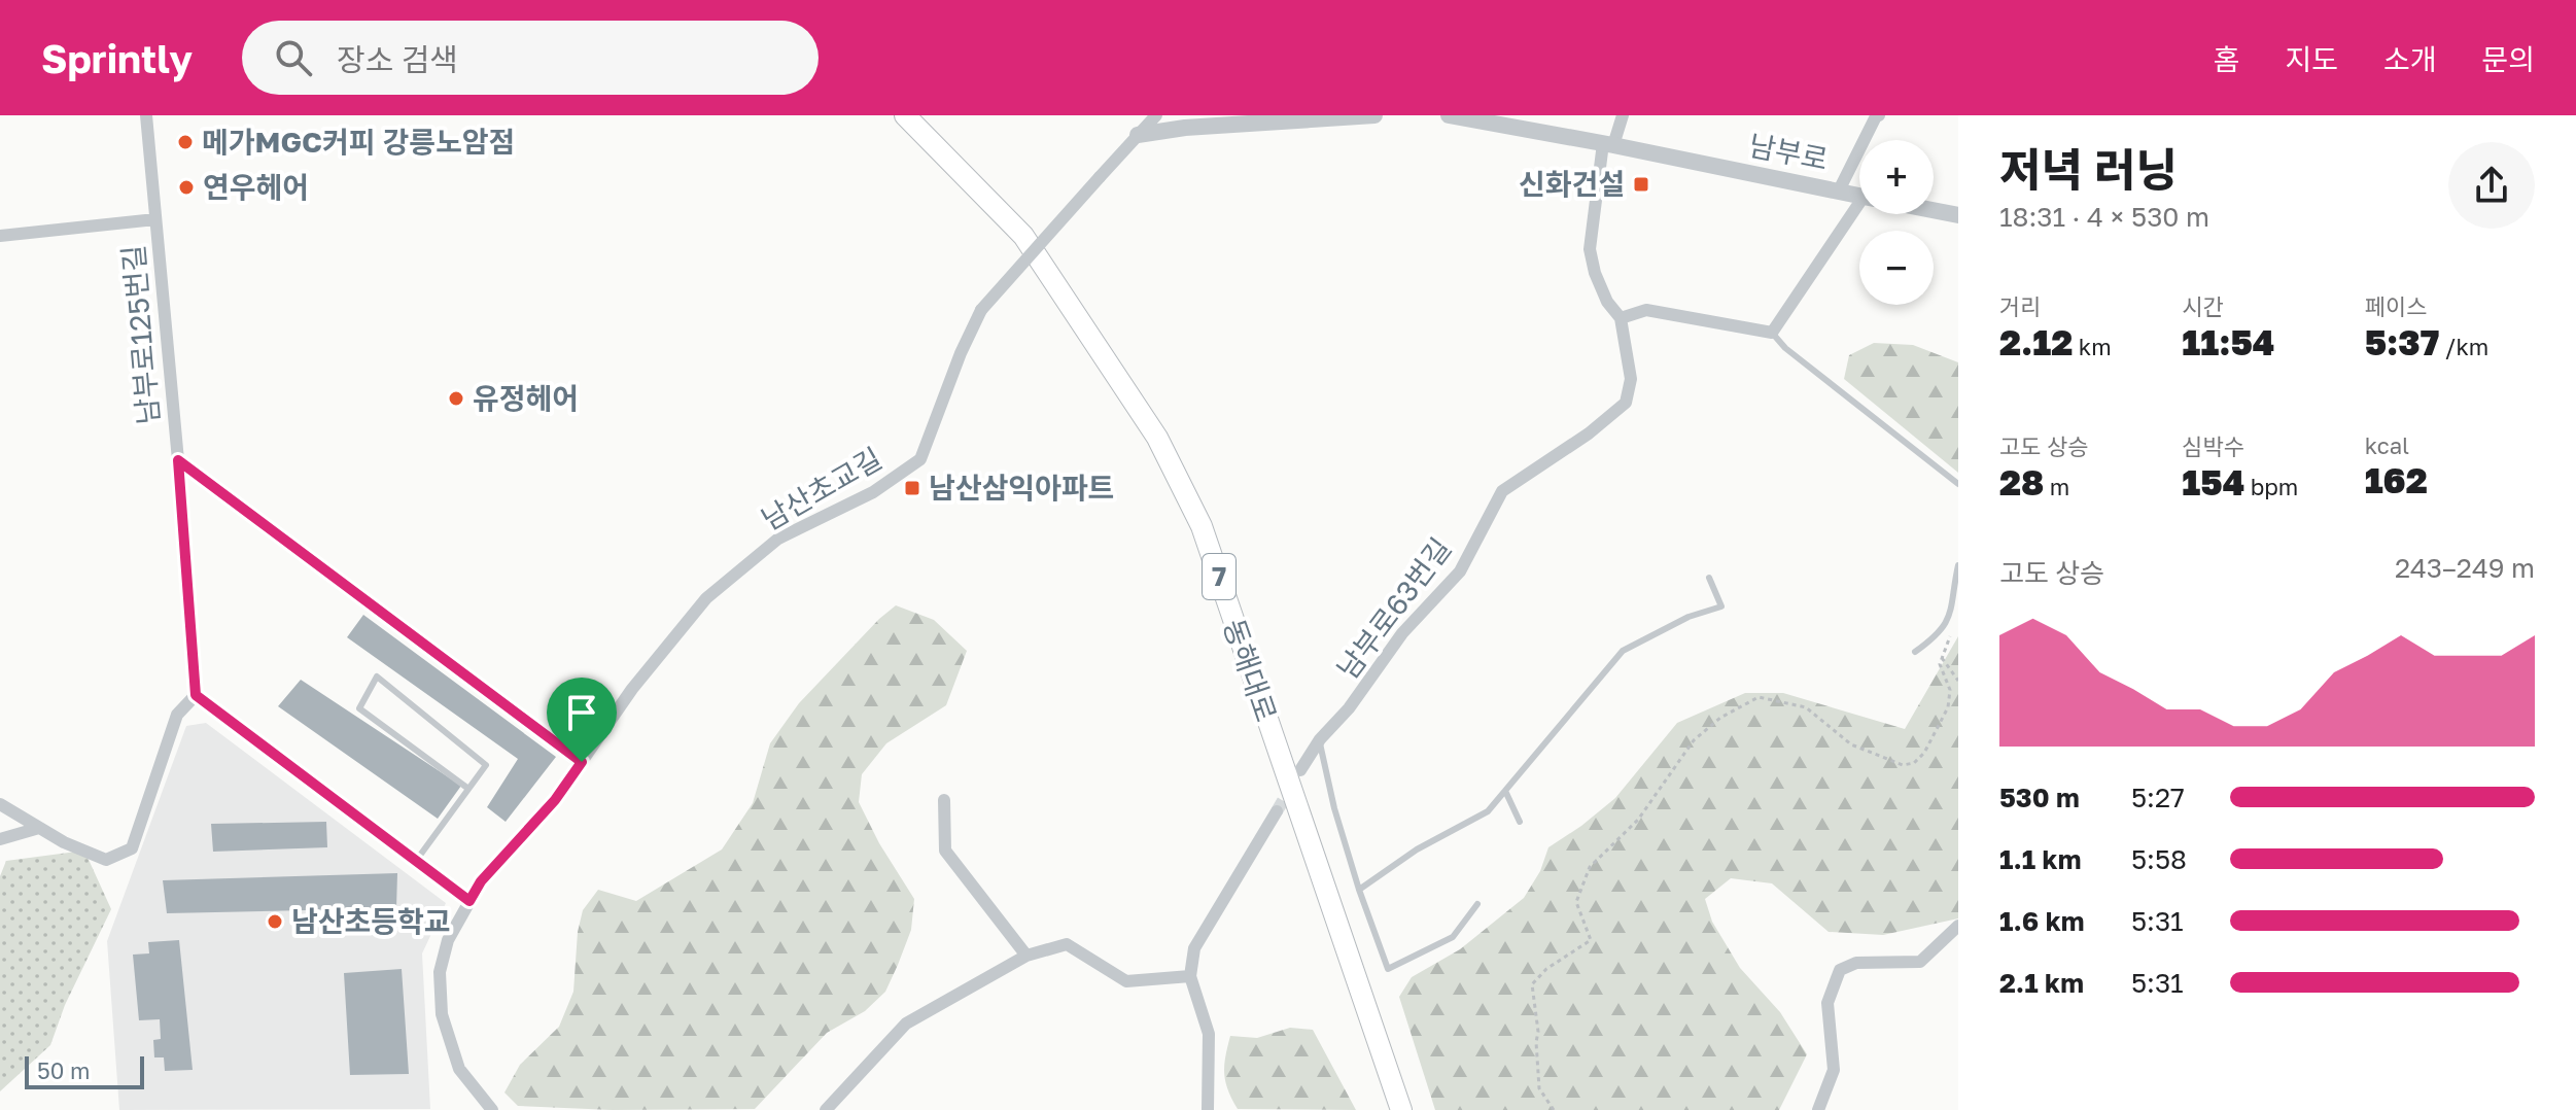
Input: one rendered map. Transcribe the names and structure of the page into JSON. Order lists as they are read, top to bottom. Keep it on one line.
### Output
{"streets":{"main road":["7","동해대로"],"street":["남부로","남부로125번길","남산초교길","남부로63번길"]},"crossings":[["남부로","남부로63번길"]],"places":{"other":["메가MGC커피 강릉노암점","연우헤어","유정헤어","남산초등학교"],"transit":["신화건설","남산삼익아파트"]},"scale_bar":"50 m","page":{"header":"Sprintly","search":"장소 검색","nav":["홈","지도","소개","문의"],"heading":["저녁 러닝","18:31 · 4 × 530 m"],"map_buttons":["+","−"],"stats":[["거리","2.12 km"],["시간","11:54"],["페이스","5:37 /km"],["고도 상승","28 m"],["심박수","154 bpm"],["kcal","162"]],"chart":["고도 상승","243–249 m"],"list":[{"name":"530 m","note":"5:27"},{"name":"1.1 km","note":"5:58"},{"name":"1.6 km","note":"5:31"},{"name":"2.1 km","note":"5:31"}],"scale":"50 m"}}
